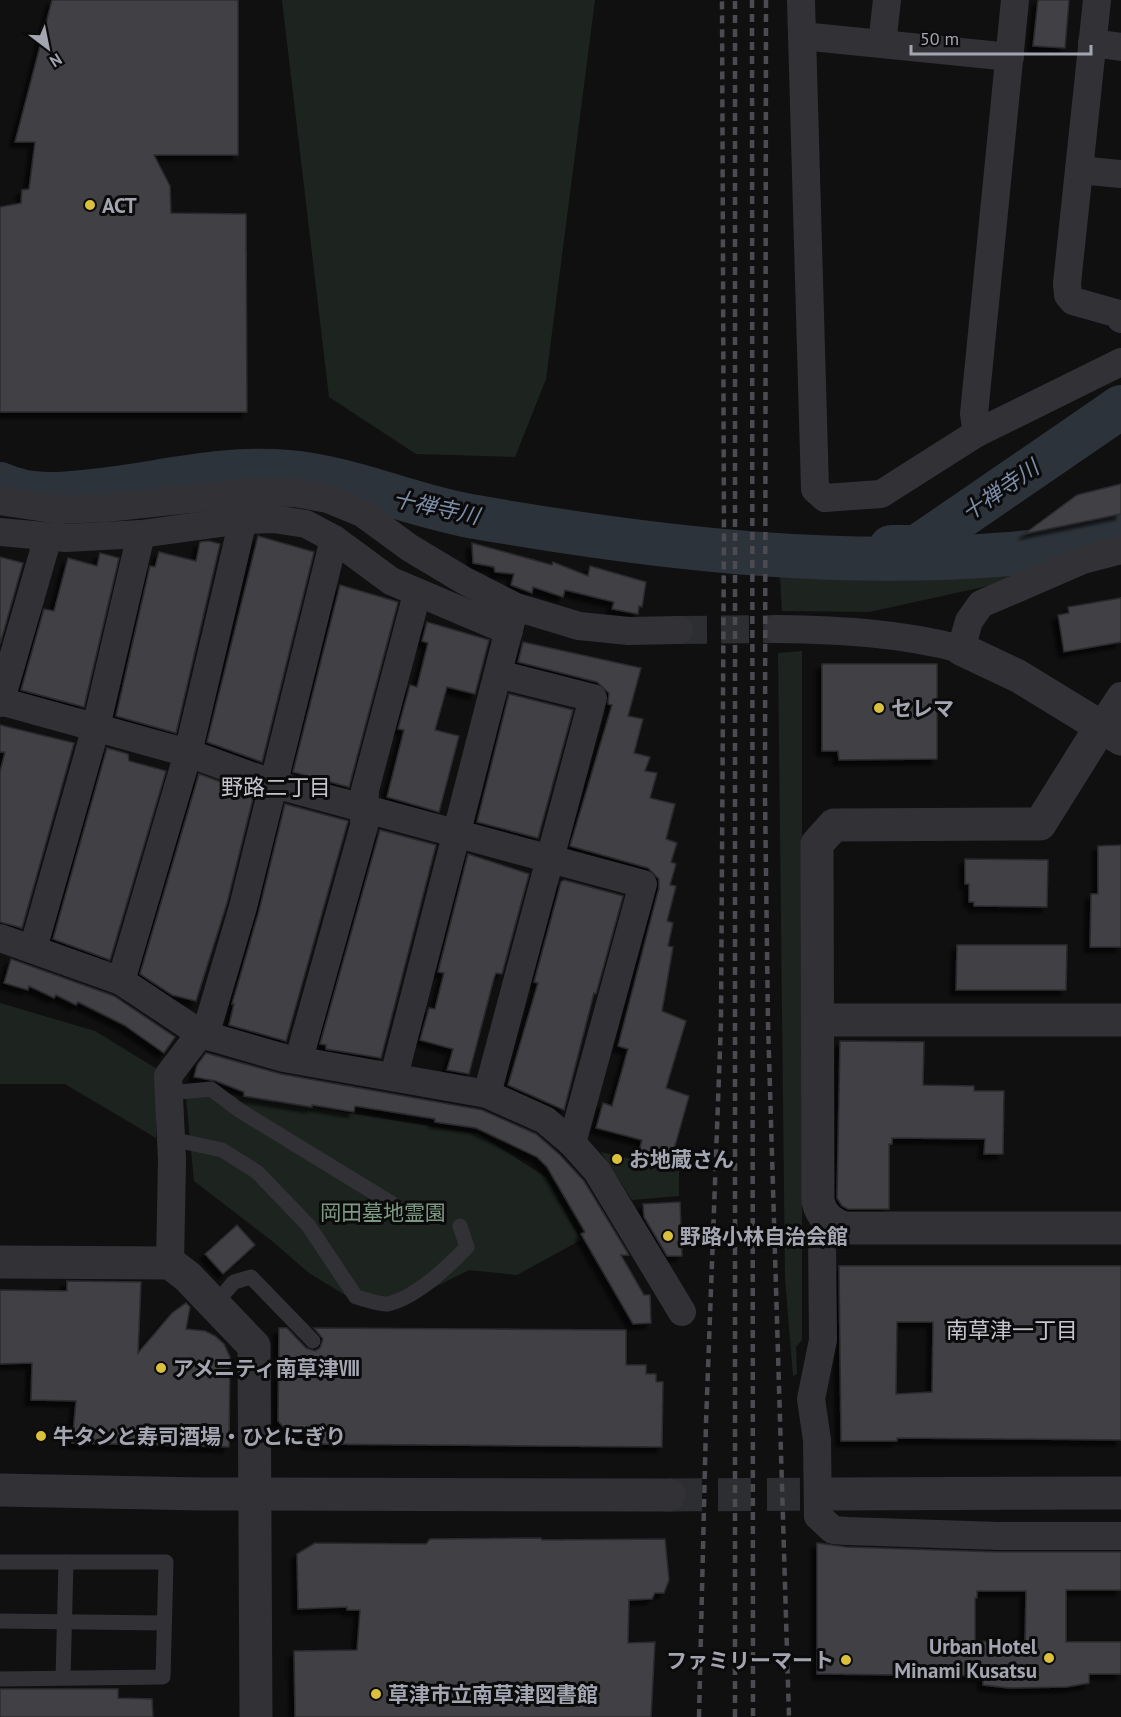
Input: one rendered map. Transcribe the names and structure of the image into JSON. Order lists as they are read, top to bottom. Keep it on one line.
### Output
{"districts":["野路二丁目","南草津一丁目"],"water":["十禅寺川"],"parks":["岡田墓地霊園"],"places":["ACT","セレマ","お地蔵さん","野路小林自治会館","アメニティ南草津Ⅷ","牛タンと寿司酒場・ひとにぎり","Urban Hotel Minami Kusatsu","ファミリーマート","草津市立南草津図書館"],"scale_bar":"50 m","north":"bottom right"}
